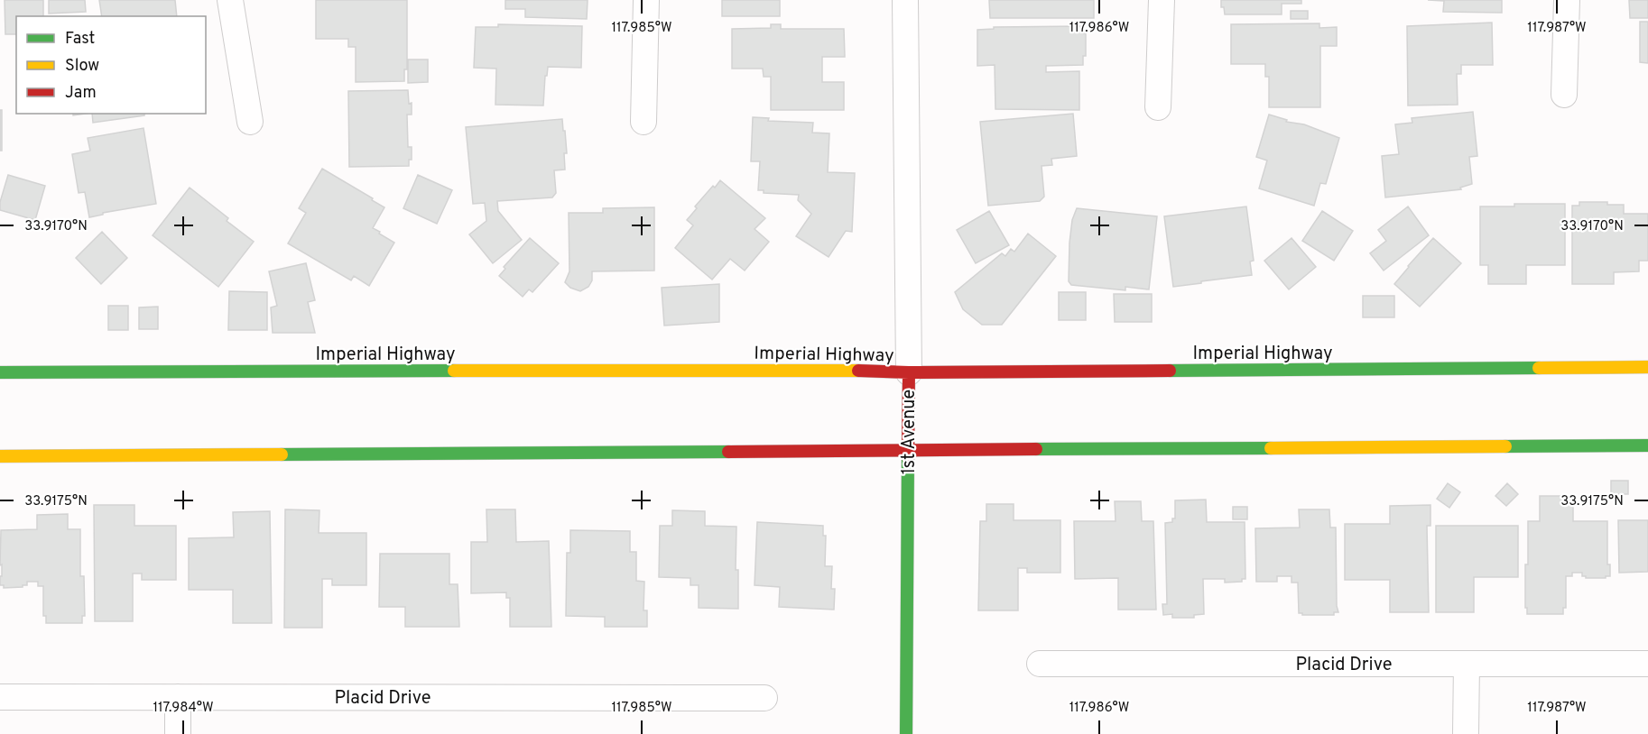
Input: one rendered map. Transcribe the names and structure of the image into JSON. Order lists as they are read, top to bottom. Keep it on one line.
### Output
{"streets":{"main road":["Imperial Highway","1st Avenue"],"street":["Placid Drive"]},"crossings":[["Imperial Highway","1st Avenue"]],"legend":["Fast","Slow","Jam"],"coordinates":["117.985°W","117.986°W","117.987°W","33.9170°N","33.9175°N","117.984°W"]}
